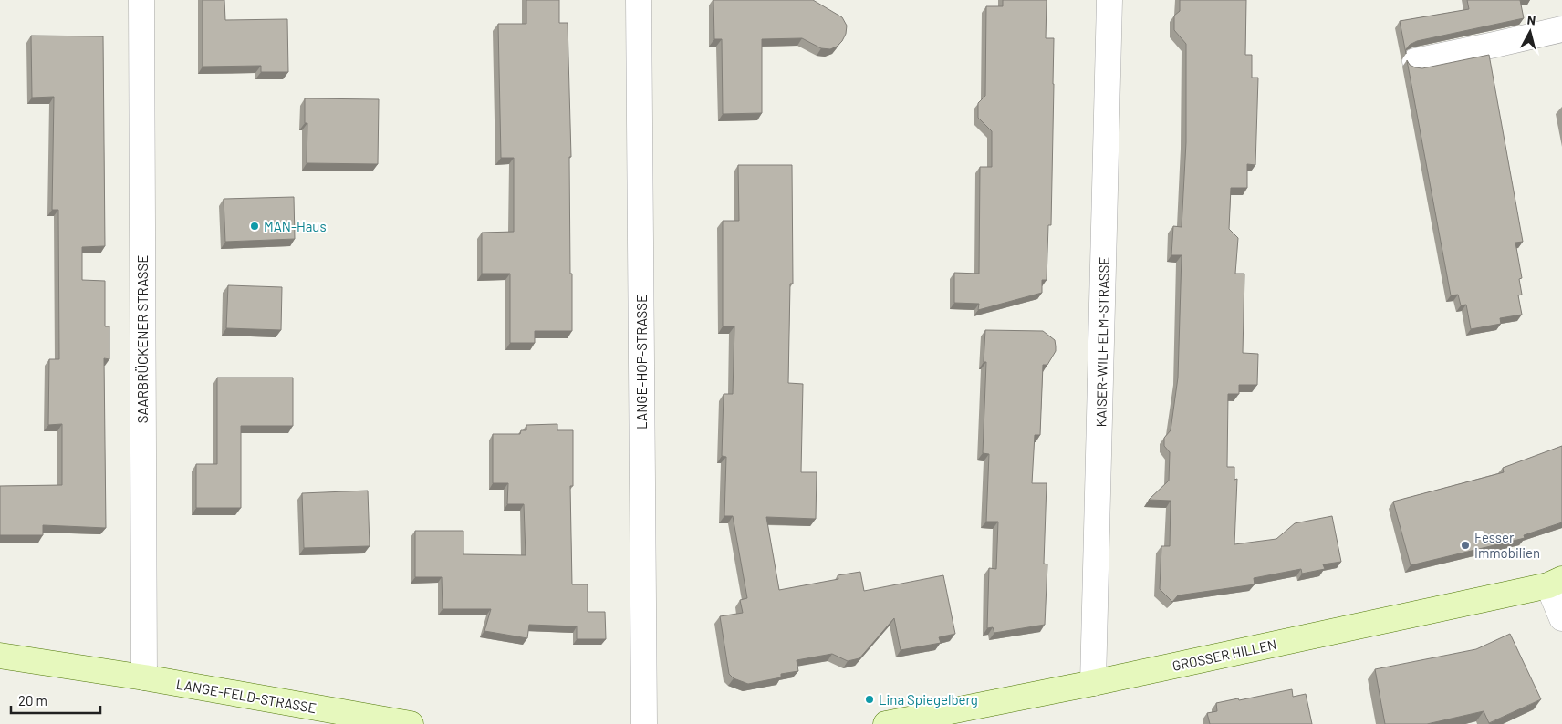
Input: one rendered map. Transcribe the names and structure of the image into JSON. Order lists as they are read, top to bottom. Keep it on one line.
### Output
{"streets":{"street":["SAARBRÜCKENER STRASSE","KAISER-WILHELM-STRASSE","LANGE-HOP-STRASSE","GROSSER HILLEN","LANGE-FELD-STRASSE"]},"crossings":[["SAARBRÜCKENER STRASSE","LANGE-FELD-STRASSE"],["KAISER-WILHELM-STRASSE","GROSSER HILLEN"]],"places":["MAN-Haus","Fesser Immobilien","Lina Spiegelberg"],"scale_bar":"20 m","north":"top"}
